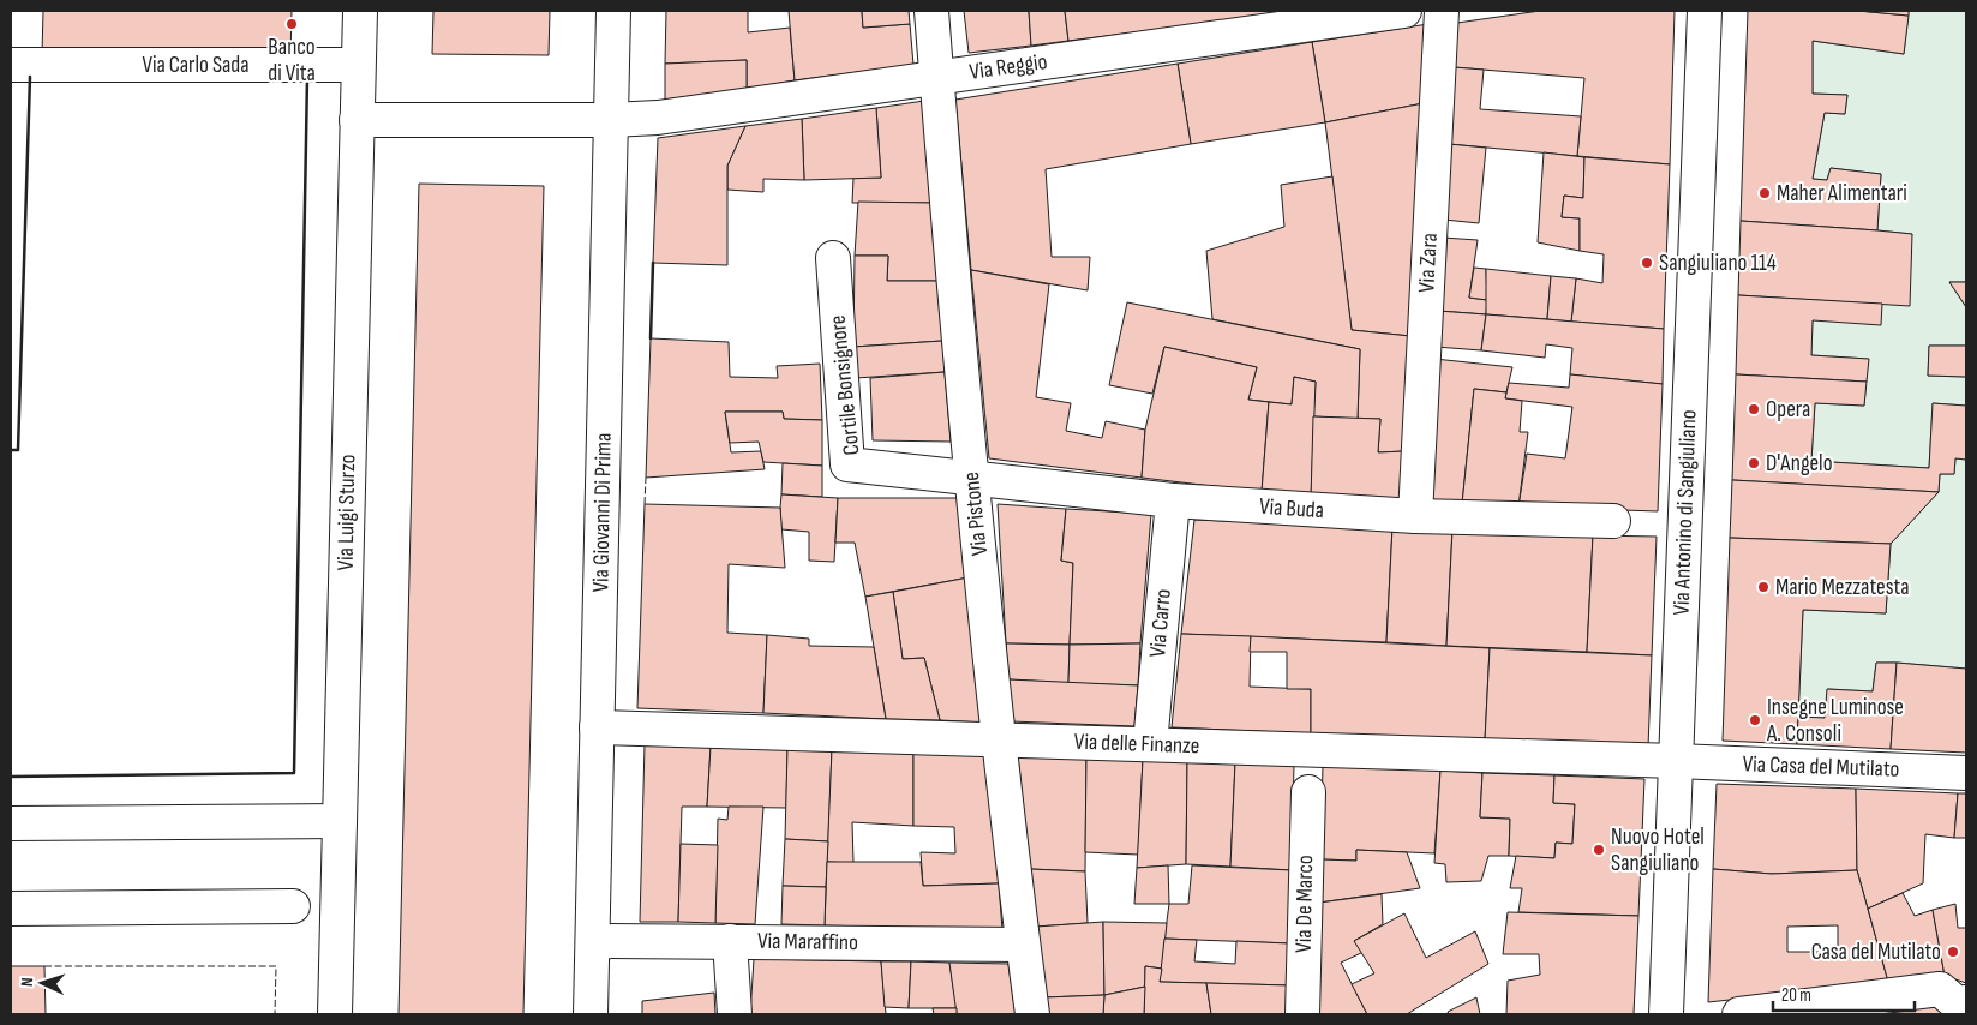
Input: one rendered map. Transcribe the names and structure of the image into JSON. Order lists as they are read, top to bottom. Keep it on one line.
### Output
{"streets":{"street":["Via Carlo Sada","Via Reggio","Via Zara","Cortile Bonsignore","Via Buda","Via Luigi Sturzo","Via Giovanni Di Prima","Via Antonino di Sangiuliano","Via Pistone","Via Carro","Via delle Finanze","Via Casa del Mutilato","Via De Marco","Via Maraffino"]},"crossings":[["Via Carlo Sada","Via Luigi Sturzo"],["Via Reggio","Via Giovanni Di Prima"],["Via Reggio","Via Pistone"],["Via Zara","Via Buda"],["Cortile Bonsignore","Via Buda"],["Cortile Bonsignore","Via Pistone"],["Via Buda","Via Pistone"],["Via Buda","Via Carro"],["Via Giovanni Di Prima","Via delle Finanze"],["Via Giovanni Di Prima","Via Maraffino"],["Via Antonino di Sangiuliano","Via delle Finanze"],["Via Antonino di Sangiuliano","Via Casa del Mutilato"],["Via Pistone","Via delle Finanze"],["Via Pistone","Via Maraffino"],["Via Carro","Via delle Finanze"],["Via delle Finanze","Via Casa del Mutilato"]],"places":["Banco di Vita","Maher Alimentari","Sangiuliano 114","Opera","D'Angelo","Mario Mezzatesta","Insegne Luminose A. Consoli","Nuovo Hotel Sangiuliano","Casa del Mutilato"],"scale_bar":"20 m","north":"left"}
